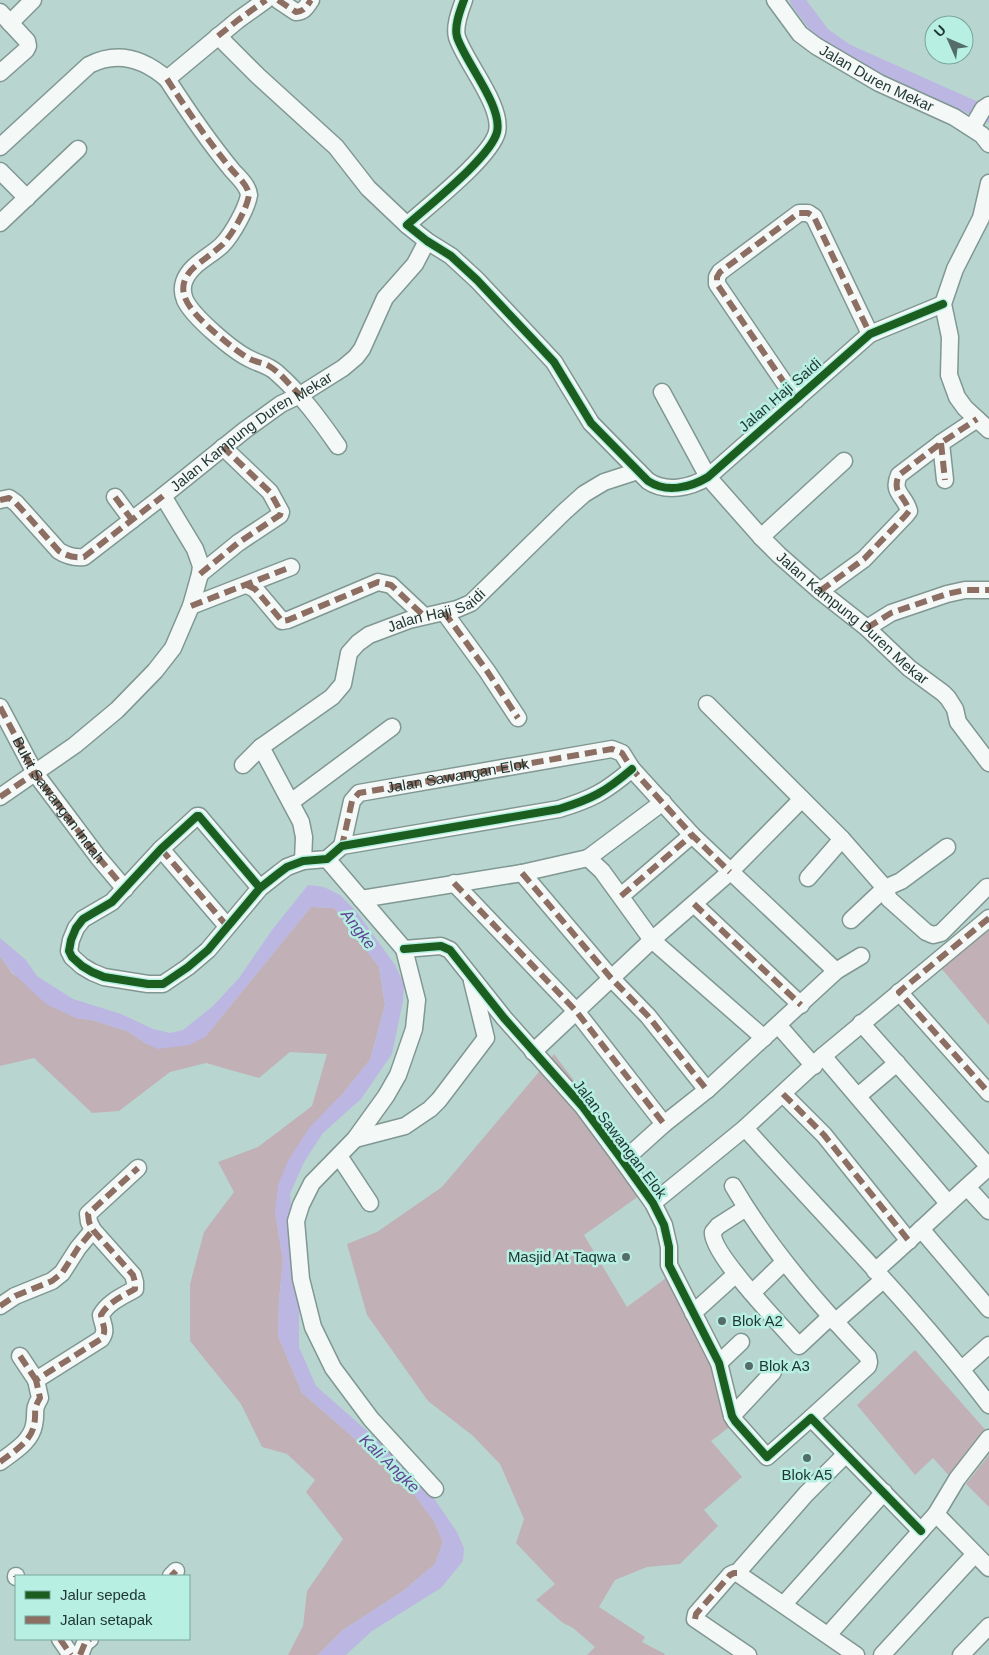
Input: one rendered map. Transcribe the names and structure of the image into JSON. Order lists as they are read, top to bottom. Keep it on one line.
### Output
{"streets":{"street":["Jalan Duren Mekar","Jalan Haji Saidi","Jalan Kampung Duren Mekar","Jalan Sawangan Elok","Bukit Sawangan Indah"]},"crossings":[["Jalan Haji Saidi","Jalan Kampung Duren Mekar"],["Jalan Kampung Duren Mekar","Bukit Sawangan Indah"]],"water":["Angke","Kali Angke"],"places":["Masjid At Taqwa","Blok A2","Blok A3","Blok A5"],"legend":["Jalur sepeda","Jalan setapak"],"north":"top left"}
